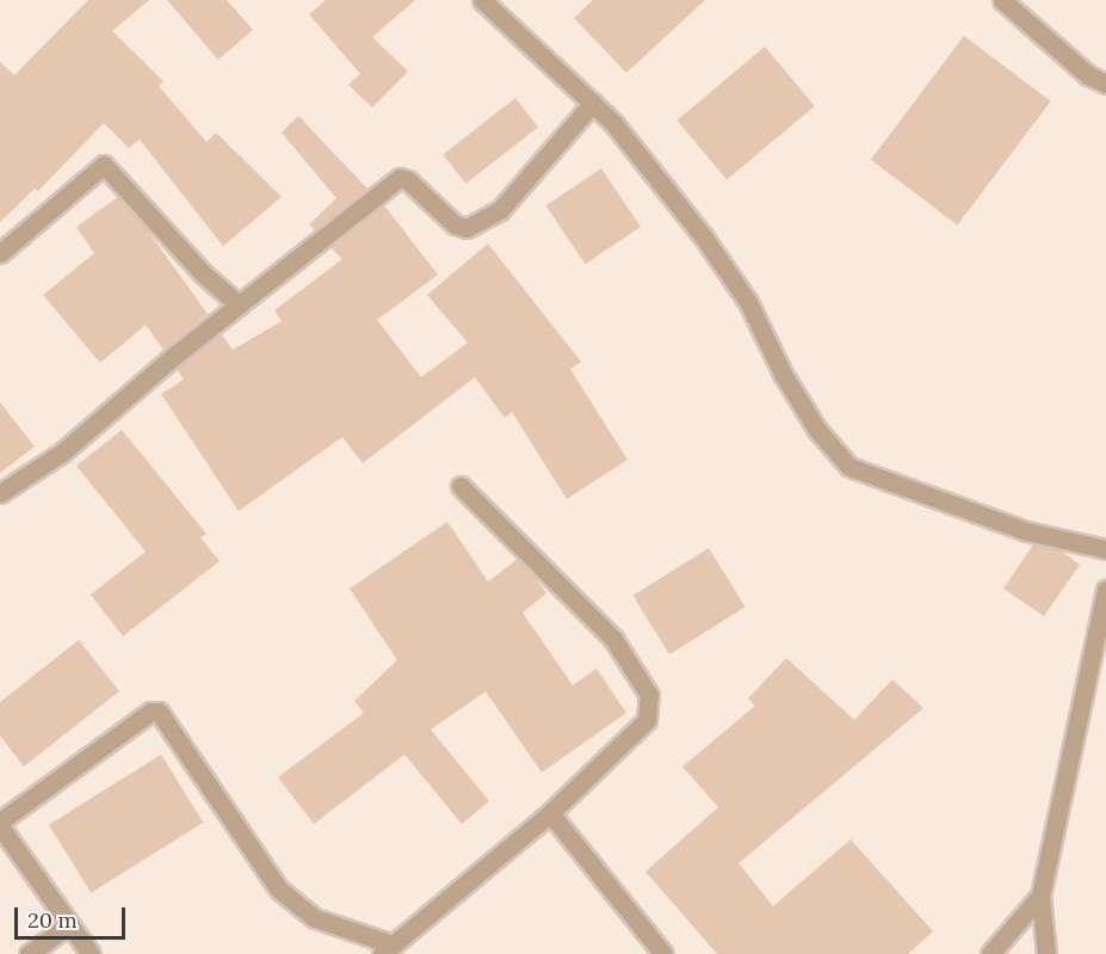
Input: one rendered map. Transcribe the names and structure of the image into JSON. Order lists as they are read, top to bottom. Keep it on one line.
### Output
{"scale_bar":"20 m"}
